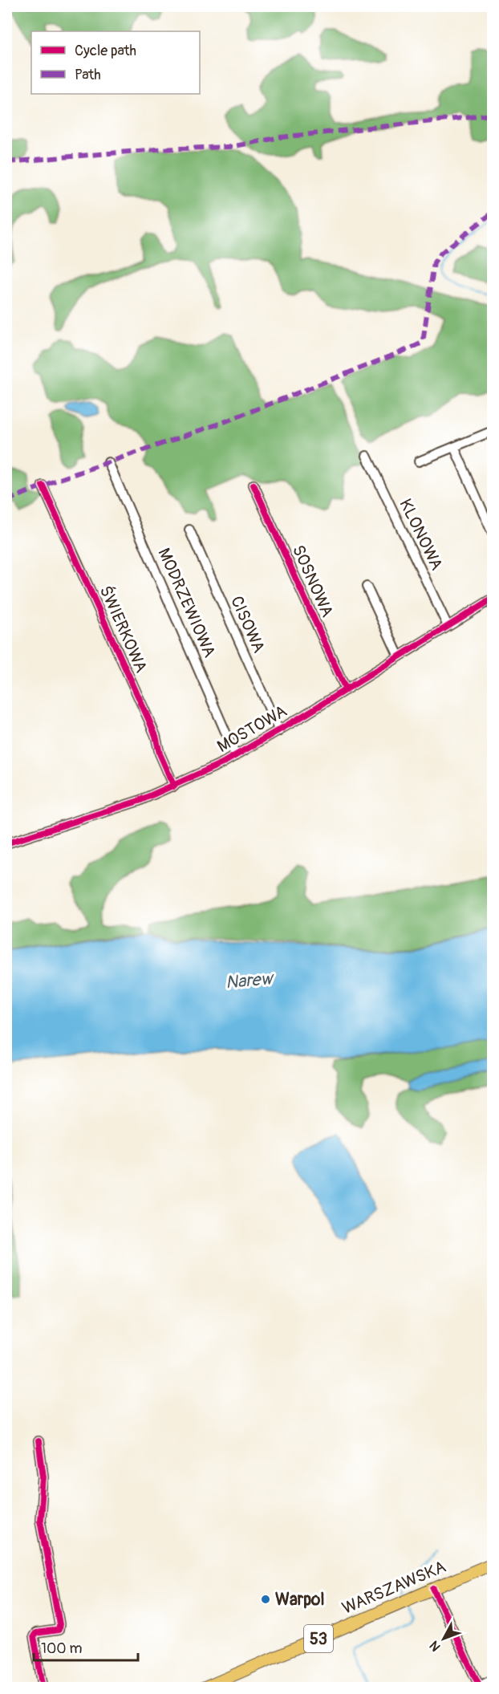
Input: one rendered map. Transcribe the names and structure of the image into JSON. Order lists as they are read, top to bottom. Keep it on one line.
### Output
{"streets":{"main road":["WARSZAWSKA","53"],"street":["KLONOWA","SOSNOWA","MODRZEWIOWA","CISOWA","ŚWIERKOWA","MOSTOWA"]},"crossings":[["KLONOWA","MOSTOWA"],["SOSNOWA","MOSTOWA"],["MODRZEWIOWA","MOSTOWA"],["CISOWA","MOSTOWA"],["ŚWIERKOWA","MOSTOWA"]],"water":["Narew"],"places":["Warpol"],"legend":["Cycle path","Path"],"scale_bar":"100 m","north":"bottom left"}
